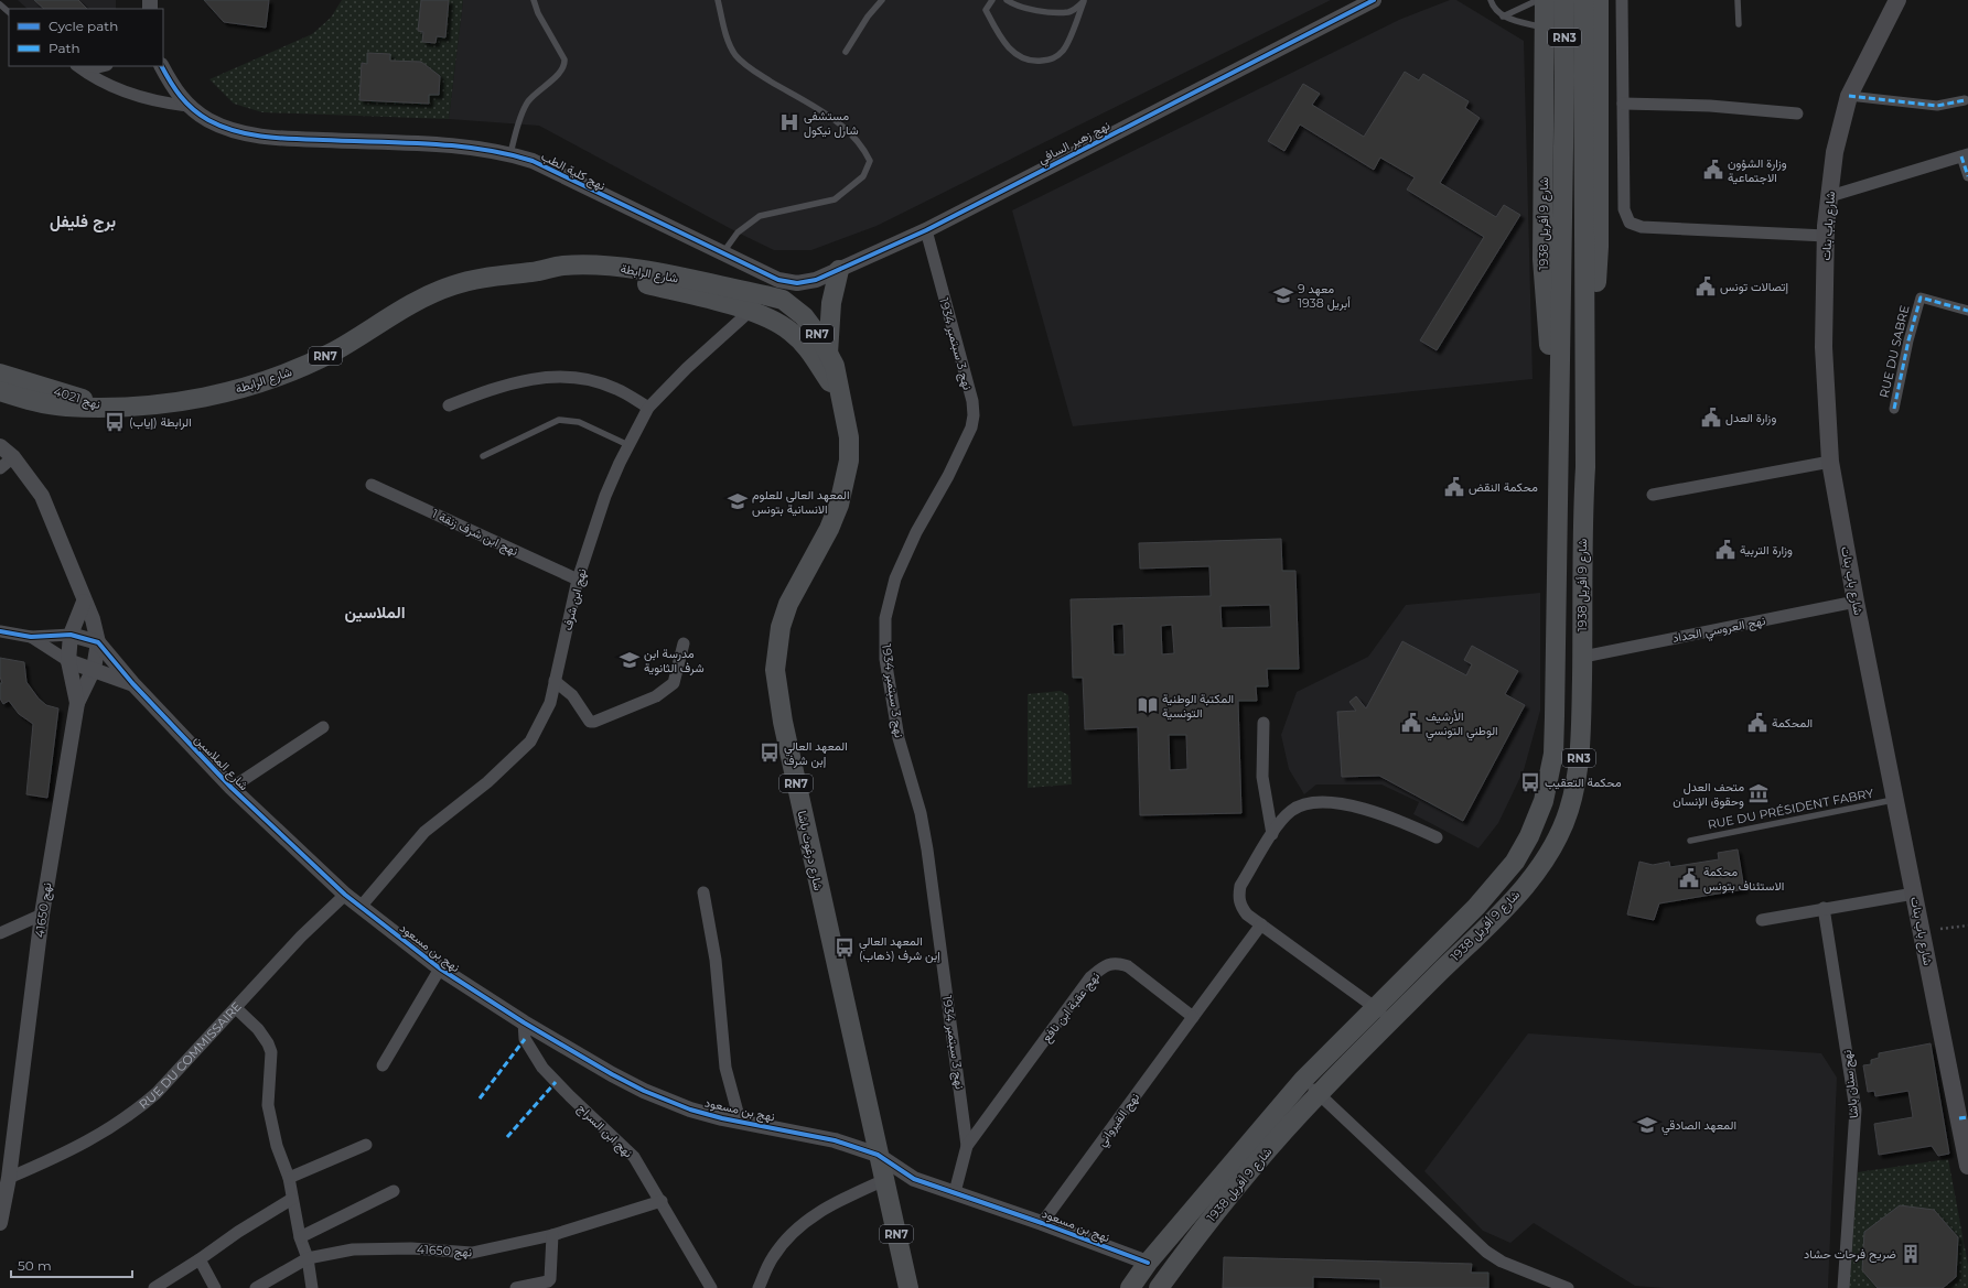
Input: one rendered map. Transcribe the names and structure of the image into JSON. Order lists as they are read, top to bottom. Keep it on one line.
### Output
{"streets":{"main road":["RN3","شارع 9 أفريل 1938","شارع باب بنات","شارع الرابطة","RN7","نهج 4021","شارع درغوث باشا"],"street":["نهج زهير السافي","نهج كلية الطب","نهج 3 سبتمبر 1934","RUE DU SABRE","نهج ابن شرف زنقة 1","نهج ابن شرف","نهج العروسي الحداد","شارع الملاسين","نهج 41650","نهج بن مسعود","نهج عقبة ابن نافع","RUE DU COMMISSAIRE","نهج سنان باشا","نهج القيرواني","نهج ابن السراج"],"lane":["RUE DU PRÉSIDENT FABRY"]},"crossings":[["نهج زهير السافي","نهج كلية الطب"],["نهج زهير السافي","نهج 3 سبتمبر 1934"],["نهج زهير السافي","نهج ابن شرف"],["نهج كلية الطب","نهج ابن شرف"],["شارع 9 أفريل 1938","نهج العروسي الحداد"],["شارع 9 أفريل 1938","نهج بن مسعود"],["شارع باب بنات","نهج العروسي الحداد"],["شارع باب بنات","RUE DU PRÉSIDENT FABRY"],["شارع الرابطة","نهج 4021"],["شارع الرابطة","نهج ابن شرف"],["شارع الرابطة","شارع درغوث باشا"],["نهج 3 سبتمبر 1934","نهج عقبة ابن نافع"],["نهج ابن شرف زنقة 1","نهج ابن شرف"],["نهج ابن شرف","شارع الملاسين"],["نهج ابن شرف","شارع درغوث باشا"],["نهج ابن شرف","نهج بن مسعود"],["شارع الملاسين","نهج 41650"],["شارع الملاسين","نهج بن مسعود"],["شارع الملاسين","RUE DU COMMISSAIRE"],["شارع درغوث باشا","نهج بن مسعود"],["نهج 41650","RUE DU COMMISSAIRE"],["نهج 41650","نهج ابن السراج"],["نهج بن مسعود","نهج عقبة ابن نافع"],["نهج بن مسعود","نهج القيرواني"],["نهج بن مسعود","نهج ابن السراج"],["نهج عقبة ابن نافع","نهج القيرواني"]],"districts":["برج فليفل","الملاسين"],"places":{"hospital":["مستشفى شارل نيكول"],"public building":["وزارة الشؤون الاجتماعية","إتصالات تونس","وزارة العدل","محكمة النقض","وزارة التربية","الأرشيف الوطني التونسي","المحكمة","محكمة الاستئناف بتونس"],"school or university":["معهد 9 أبريل 1938","المعهد العالي للعلوم الانسانية بتونس","مدرسة ابن شرف الثانوية","المعهد الصادقي"],"bus stop":["الرابطة (إياب)","المعهد العالي إبن شرف","محكمة التعقيب","المعهد العالي إبن شرف (ذهاب)"],"library":["المكتبة الوطنية التونسية"],"museum":["متحف العدل وحقوق الإنسان"],"building":["ضريح فرحات حشاد"]},"legend":["Cycle path","Path"],"scale_bar":"50 m"}
